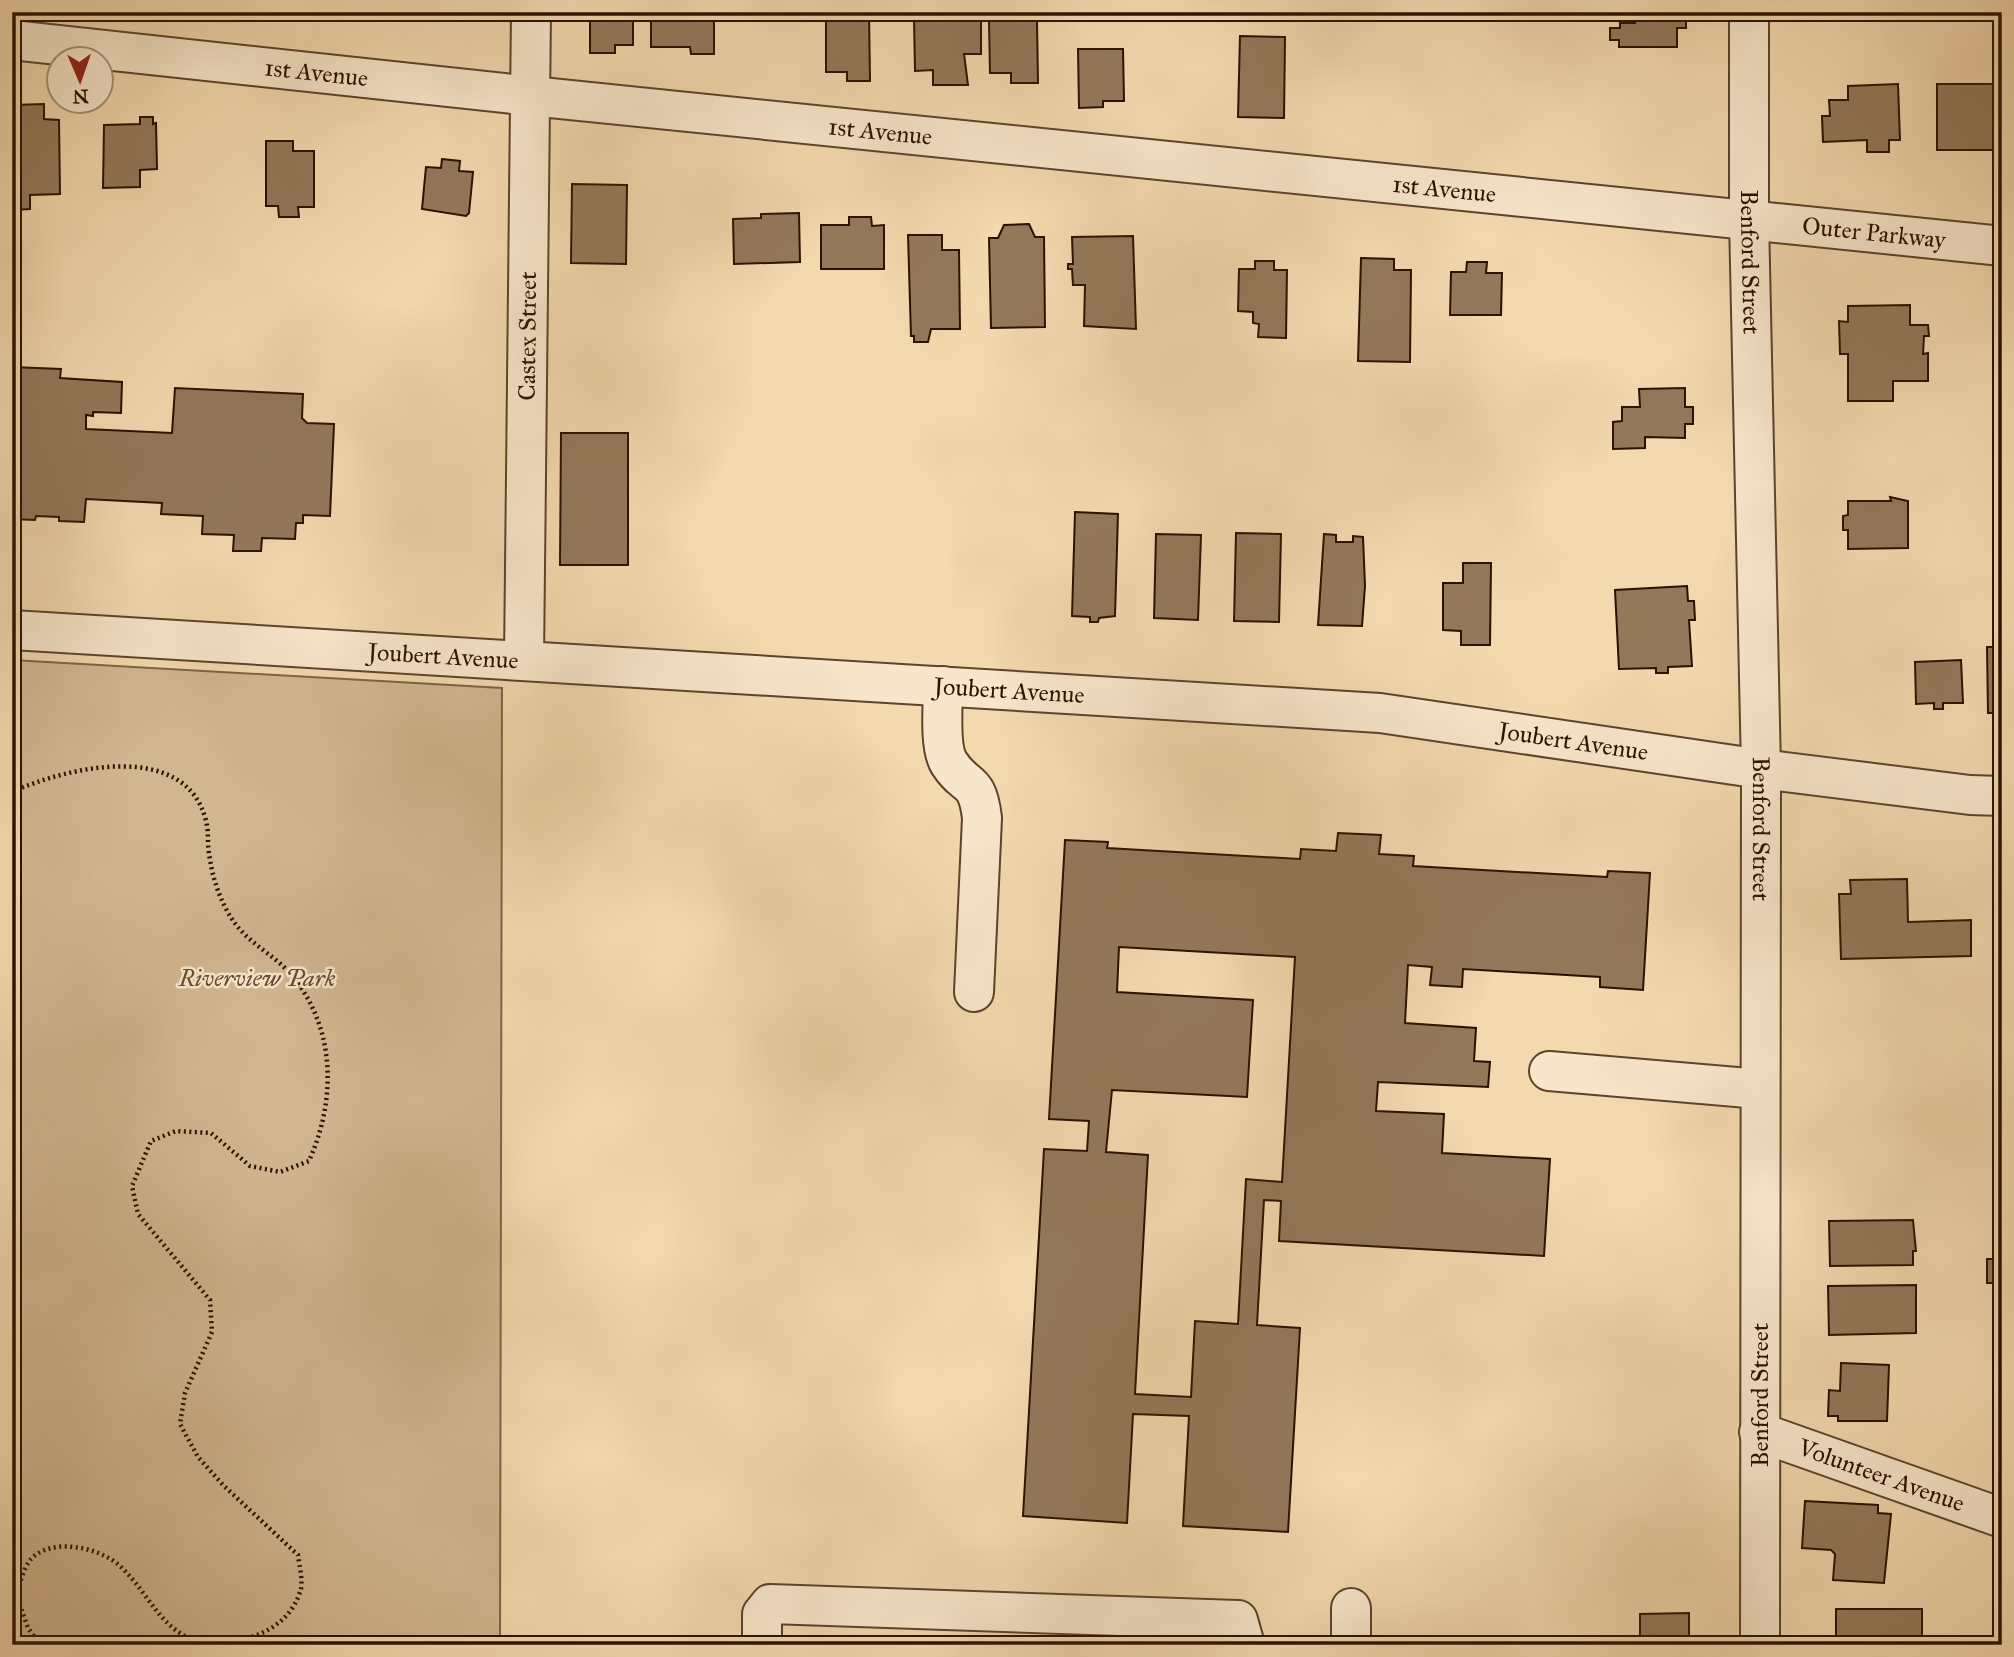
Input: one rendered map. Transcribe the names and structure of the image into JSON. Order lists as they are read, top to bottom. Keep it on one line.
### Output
{"streets":{"street":["1st Avenue","Outer Parkway","Benford Street","Castex Street","Joubert Avenue","Volunteer Avenue"]},"crossings":[["1st Avenue","Outer Parkway"],["1st Avenue","Benford Street"],["1st Avenue","Castex Street"],["Outer Parkway","Benford Street"],["Benford Street","Joubert Avenue"],["Benford Street","Volunteer Avenue"],["Castex Street","Joubert Avenue"]],"parks":["Riverview Park"],"north":"bottom"}
